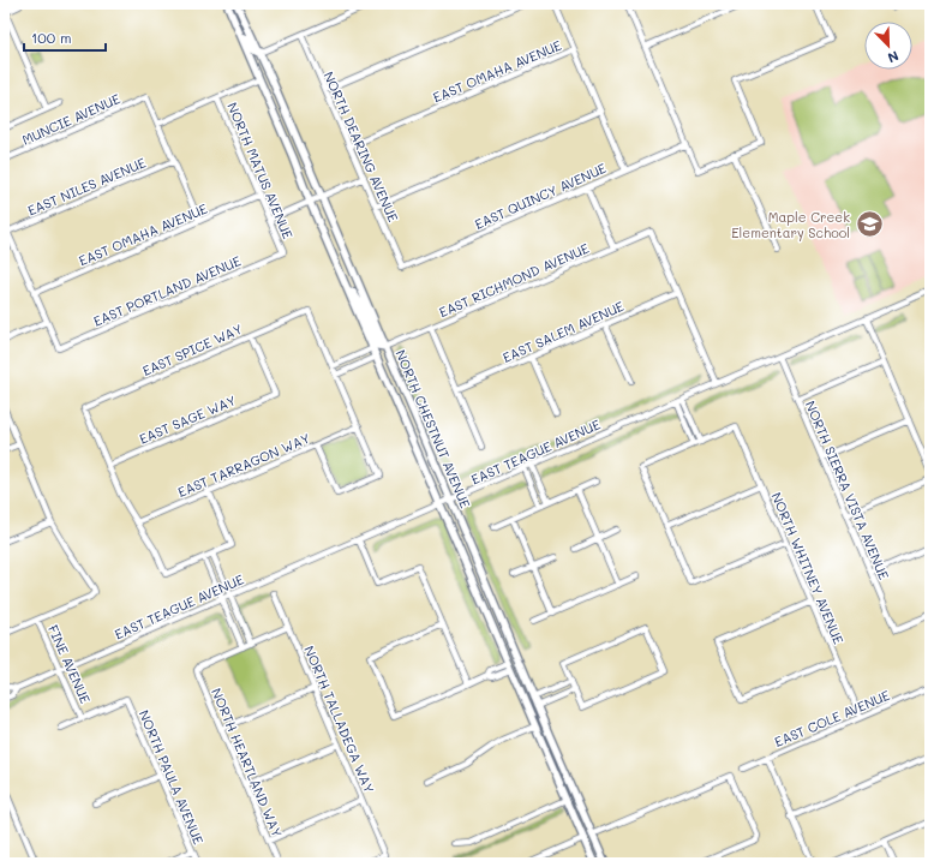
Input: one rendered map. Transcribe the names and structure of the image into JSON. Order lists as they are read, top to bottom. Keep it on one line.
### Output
{"streets":{"main road":["NORTH CHESTNUT AVENUE"],"street":["EAST OMAHA AVENUE","MUNCIE AVENUE","NORTH DEARING AVENUE","NORTH MATUS AVENUE","EAST NILES AVENUE","EAST QUINCY AVENUE","EAST RICHMOND AVENUE","EAST PORTLAND AVENUE","EAST SALEM AVENUE","EAST SPICE WAY","EAST SAGE WAY","EAST TEAGUE AVENUE","EAST TARRAGON WAY","NORTH SIERRA VISTA AVENUE","NORTH WHITNEY AVENUE","FINE AVENUE","EAST COLE AVENUE","NORTH TALLADEGA WAY","NORTH HEARTLAND WAY","NORTH PAULA AVENUE"]},"crossings":[["EAST OMAHA AVENUE","NORTH DEARING AVENUE"],["EAST OMAHA AVENUE","NORTH MATUS AVENUE"],["NORTH DEARING AVENUE","EAST QUINCY AVENUE"],["NORTH MATUS AVENUE","EAST PORTLAND AVENUE"],["EAST RICHMOND AVENUE","EAST SALEM AVENUE"],["EAST RICHMOND AVENUE","NORTH CHESTNUT AVENUE"],["EAST SPICE WAY","EAST SAGE WAY"],["NORTH CHESTNUT AVENUE","EAST TEAGUE AVENUE"],["EAST TEAGUE AVENUE","NORTH SIERRA VISTA AVENUE"],["EAST TEAGUE AVENUE","FINE AVENUE"],["NORTH WHITNEY AVENUE","EAST COLE AVENUE"],["FINE AVENUE","NORTH PAULA AVENUE"]],"places":{"school or university":["Maple Creek Elementary School"]},"scale_bar":"100 m","north":"bottom right"}
